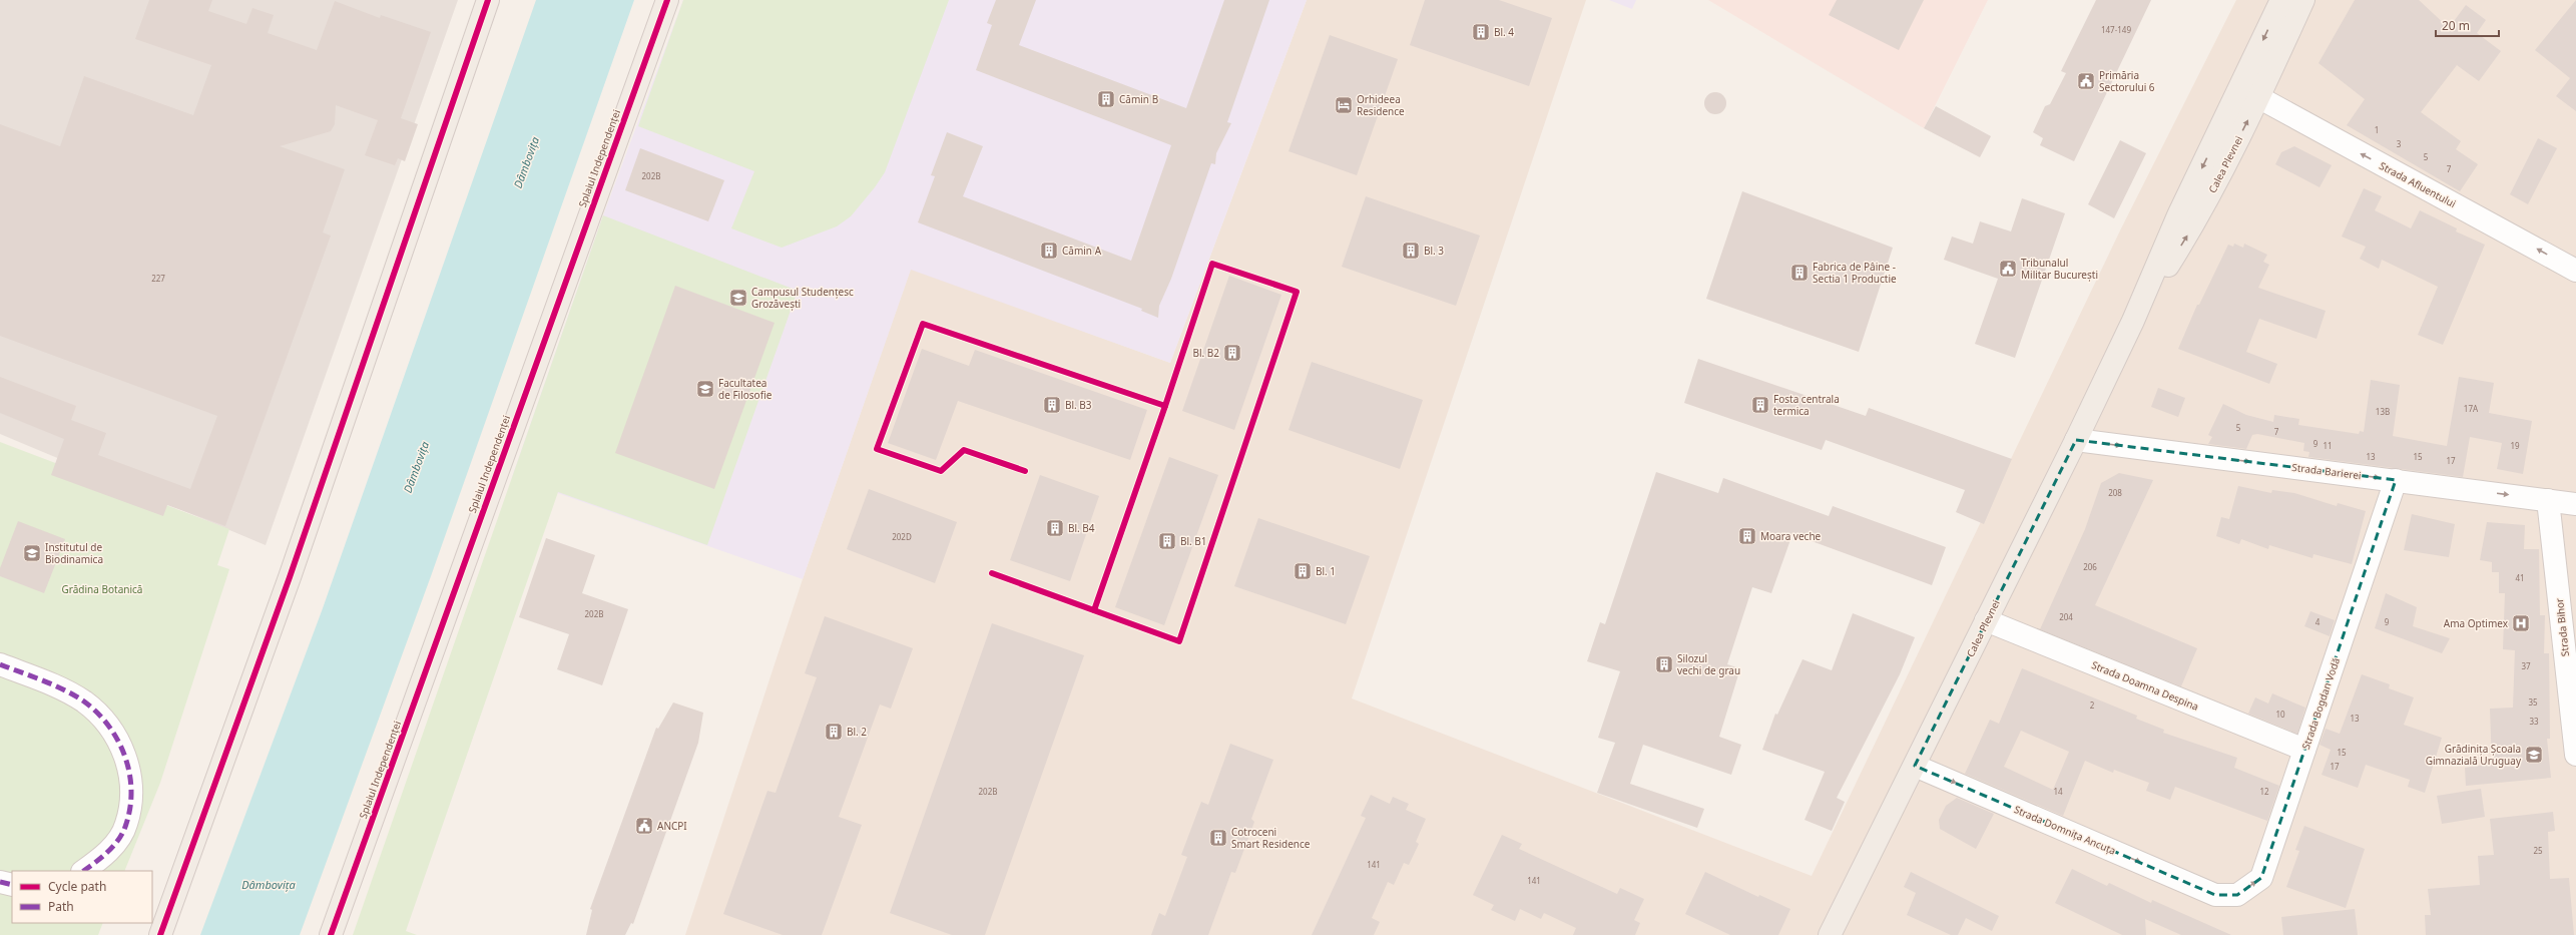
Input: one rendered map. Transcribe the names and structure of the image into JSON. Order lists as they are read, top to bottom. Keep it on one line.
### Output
{"streets":{"main road":["Splaiul Independenței","Calea Plevnei"],"street":["Strada Afluentului","Strada Barierei","Strada Bihor","Strada Doamna Despina","Strada Bogdan Vodă","Strada Domnița Ancuța"]},"crossings":[["Calea Plevnei","Strada Afluentului"],["Calea Plevnei","Strada Barierei"],["Calea Plevnei","Strada Doamna Despina"],["Calea Plevnei","Strada Domnița Ancuța"],["Strada Barierei","Strada Bihor"],["Strada Barierei","Strada Bogdan Vodă"],["Strada Doamna Despina","Strada Bogdan Vodă"],["Strada Bogdan Vodă","Strada Domnița Ancuța"]],"one_way":["Strada Afluentului","Strada Barierei","Strada Bogdan Vodă","Strada Domnița Ancuța"],"water":["Dâmbovița"],"parks":["Grădina Botanică"],"places":{"building":["Bl. 4","Cămin B","Cămin A","Bl. 3","Fabrica de Pâine - Sectia 1 Productie","Bl. B2","Bl. B3","Fosta centrala termica","Bl. B4","Moara veche","Bl. B1","Bl. 1","Silozul vechi de grau","Bl. 2","Cotroceni Smart Residence"],"public building":["Primăria Sectorului 6","Tribunalul Militar București","ANCPI"],"hotel":["Orhideea Residence"],"school or university":["Campusul Studențesc Grozăvești","Facultatea de Filosofie","Institutul de Biodinamica","Grădinița Școala Gimnazială Uruguay"],"hospital":["Ama Optimex"]},"house_numbers":["147-149","1","3","5","7","202B","227","17A","13B","5","7","9","11","19","13","15","17","208","202D","206","41","202B","204","4","9","37","35","2","10","13","33","15","17","202B","14","12","25","141","141"],"legend":["Cycle path","Path"],"scale_bar":"20 m"}
